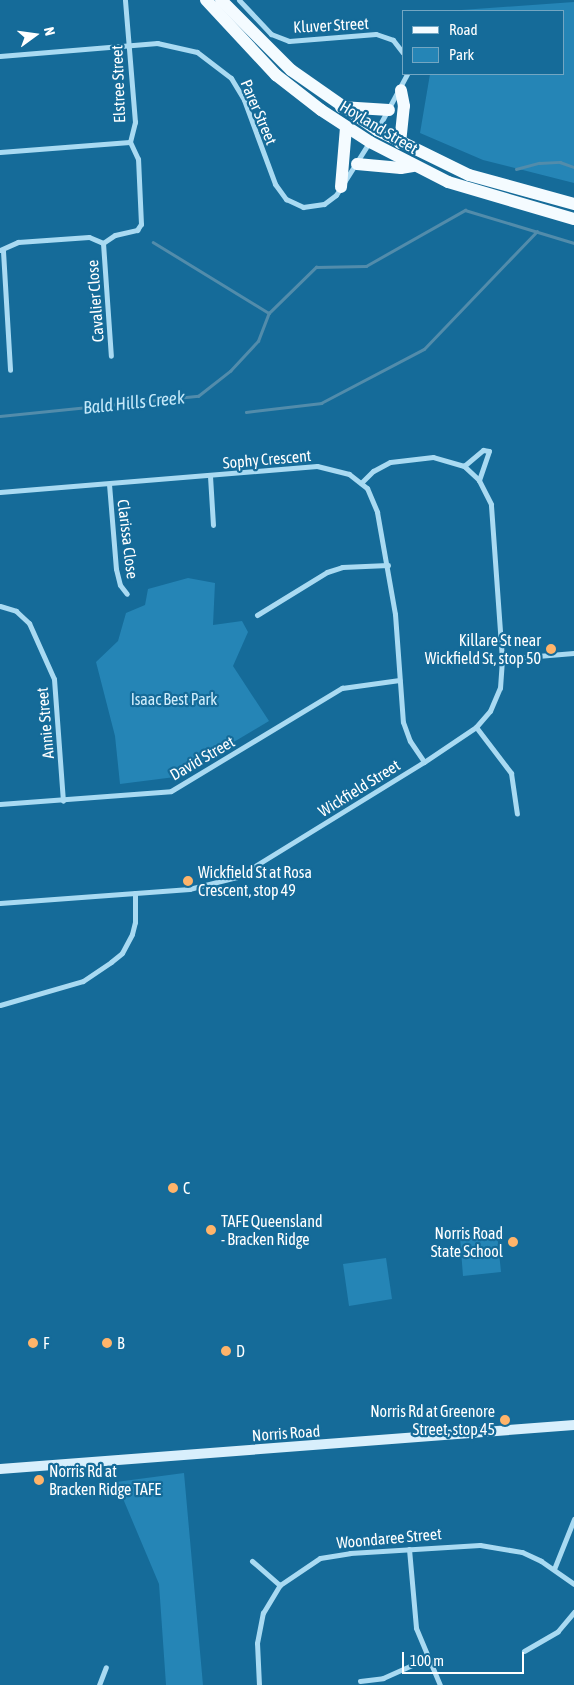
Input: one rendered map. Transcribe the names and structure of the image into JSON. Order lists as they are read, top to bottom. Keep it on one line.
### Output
{"streets":{"main road":["Hoyland Street","Norris Road"],"street":["Kluver Street","Elstree Street","Parer Street","Cavalier Close","Sophy Crescent","Clarissa Close","Annie Street","David Street","Wickfield Street","Woondaree Street"]},"crossings":[["Elstree Street","Parer Street"],["Elstree Street","Cavalier Close"],["Parer Street","Hoyland Street"],["Sophy Crescent","Clarissa Close"],["Sophy Crescent","Wickfield Street"],["Annie Street","David Street"]],"water":["Bald Hills Creek"],"parks":["Isaac Best Park"],"places":["Killare St near Wickfield St, stop 50","Wickfield St at Rosa Crescent, stop 49","C","TAFE Queensland - Bracken Ridge","Norris Road State School","F","B","D","Norris Rd at Greenore Street, stop 45","Norris Rd at Bracken Ridge TAFE"],"legend":["Road","Park"],"scale_bar":"100 m","north":"right"}
